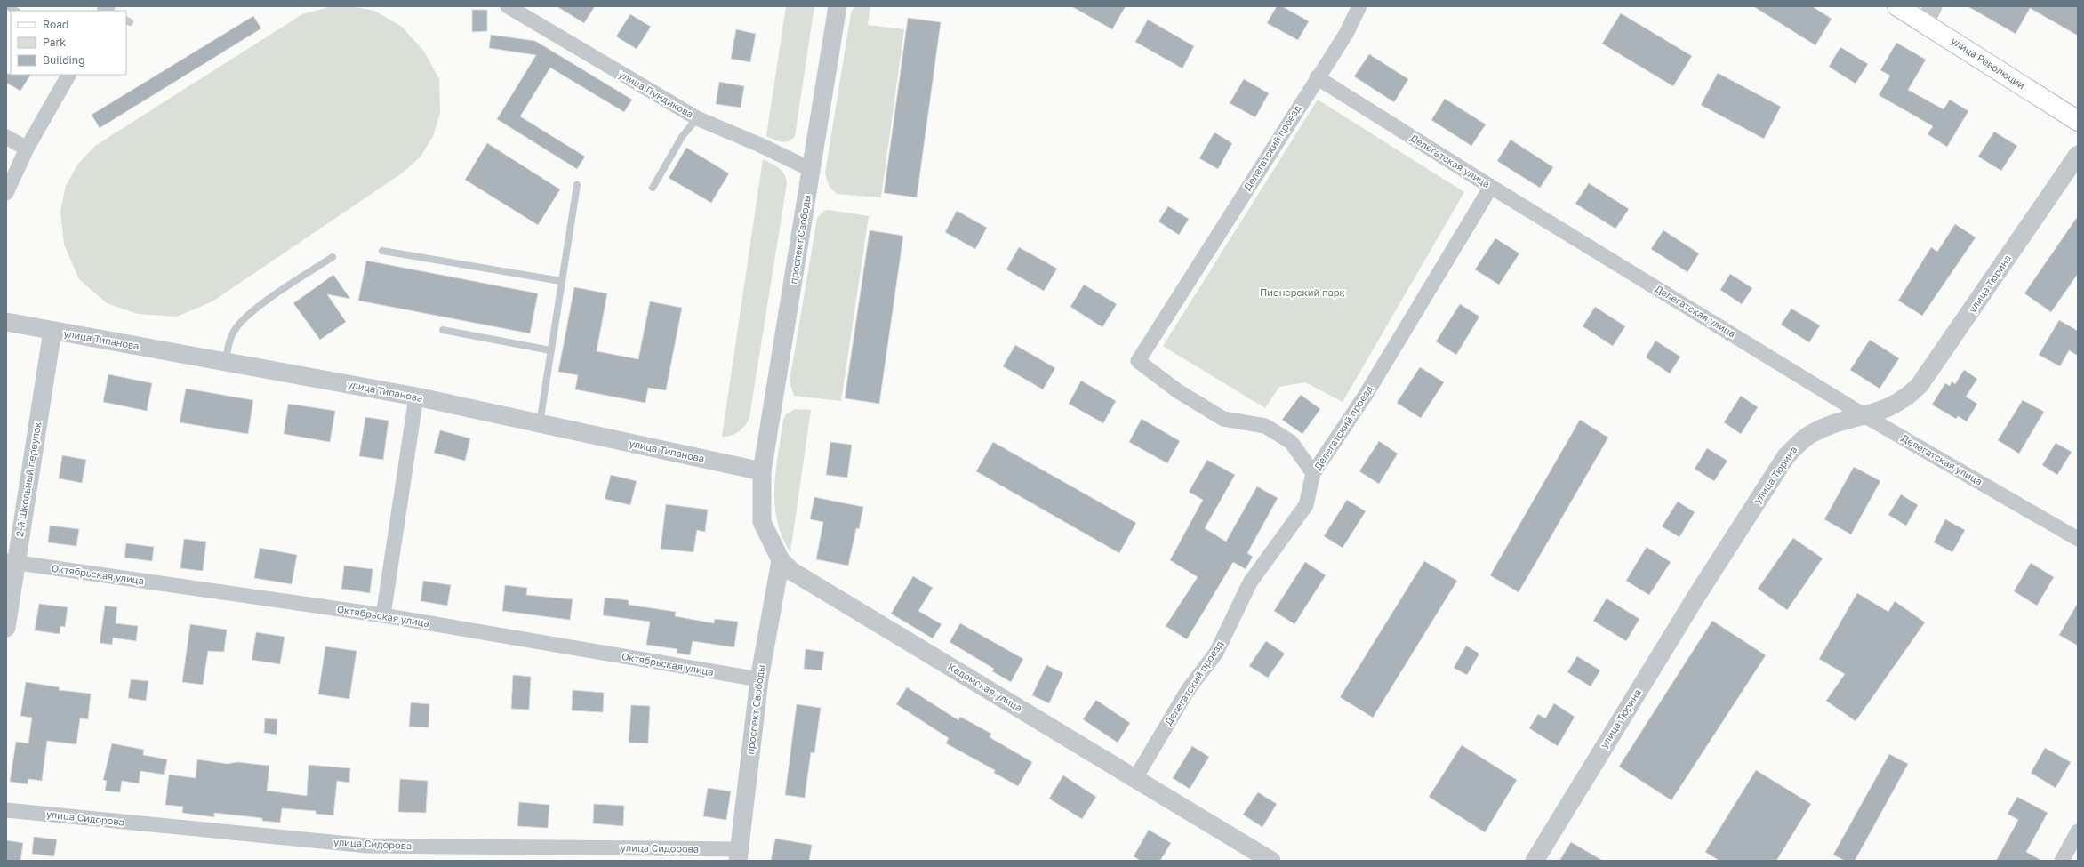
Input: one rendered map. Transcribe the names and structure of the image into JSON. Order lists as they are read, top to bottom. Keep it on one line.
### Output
{"streets":{"main road":["улица Революции"],"street":["улица Пундикова","Делегатский проезд","Делегатская улица","проспект Свободы","улица Тюрина","улица Типанова","2-й Школьный переулок","Октябрьская улица","Кадомская улица","улица Сидорова"]},"crossings":[["улица Пундикова","проспект Свободы"],["Делегатский проезд","Делегатская улица"],["Делегатский проезд","Кадомская улица"],["Делегатская улица","улица Тюрина"],["проспект Свободы","улица Типанова"],["проспект Свободы","Октябрьская улица"],["проспект Свободы","Кадомская улица"],["проспект Свободы","улица Сидорова"],["улица Типанова","2-й Школьный переулок"],["улица Типанова","Кадомская улица"],["2-й Школьный переулок","Октябрьская улица"]],"parks":["Пионерский парк"],"legend":["Road","Park","Building"]}
